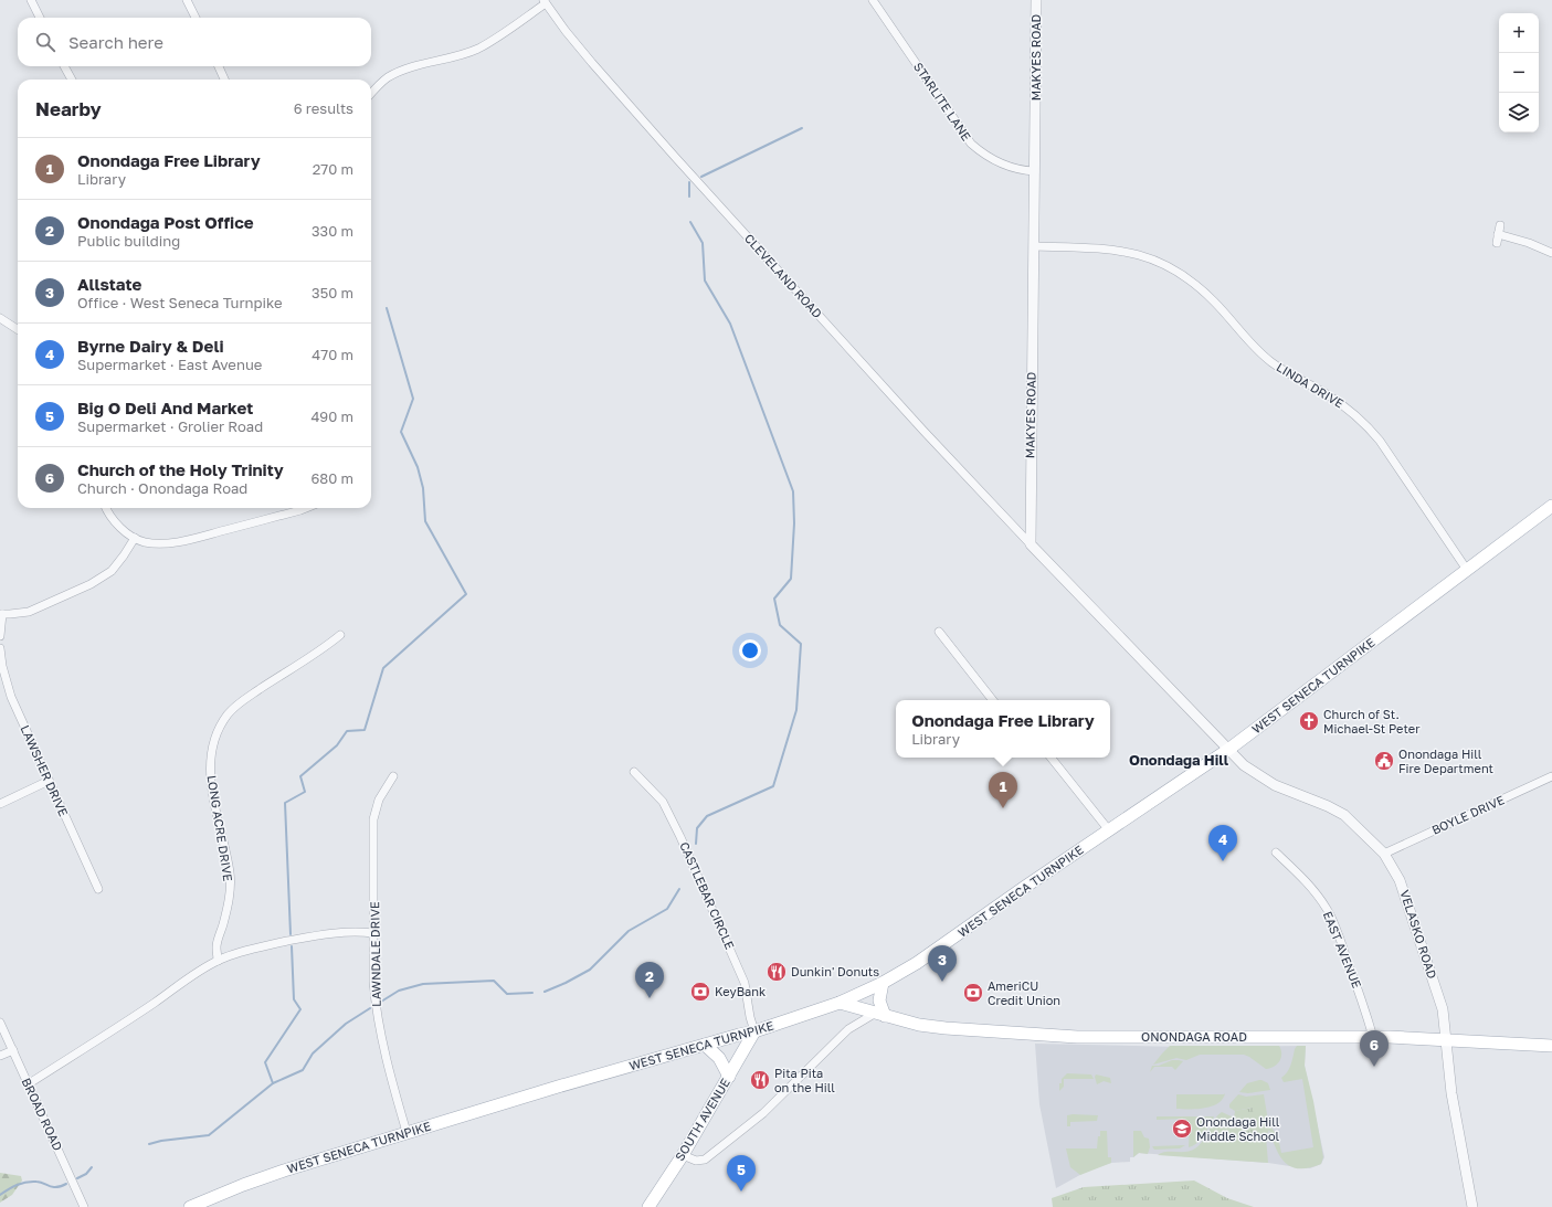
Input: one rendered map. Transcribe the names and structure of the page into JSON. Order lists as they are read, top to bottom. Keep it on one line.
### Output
{"streets":{"main road":["WEST SENECA TURNPIKE","ONONDAGA ROAD","SOUTH AVENUE"],"street":["MAKYES ROAD","STARLITE LANE","CLEVELAND ROAD","LINDA DRIVE","LAWSHER DRIVE","BOYLE DRIVE","LONG ACRE DRIVE","CASTLEBAR CIRCLE","VELASKO ROAD","EAST AVENUE","LAWNDALE DRIVE","BROAD ROAD"]},"crossings":[["MAKYES ROAD","STARLITE LANE"],["MAKYES ROAD","CLEVELAND ROAD"],["MAKYES ROAD","LINDA DRIVE"],["LINDA DRIVE","WEST SENECA TURNPIKE"],["WEST SENECA TURNPIKE","CASTLEBAR CIRCLE"],["WEST SENECA TURNPIKE","VELASKO ROAD"],["WEST SENECA TURNPIKE","LAWNDALE DRIVE"],["WEST SENECA TURNPIKE","ONONDAGA ROAD"],["WEST SENECA TURNPIKE","SOUTH AVENUE"],["BOYLE DRIVE","VELASKO ROAD"],["CASTLEBAR CIRCLE","SOUTH AVENUE"],["VELASKO ROAD","ONONDAGA ROAD"],["EAST AVENUE","ONONDAGA ROAD"]],"districts":["Onondaga Hill"],"places":{"church":["Church of St. Michael-St Peter"],"public building":["Onondaga Hill Fire Department"],"restaurant":["Dunkin' Donuts","Pita Pita on the Hill"],"bank":["KeyBank","AmeriCU Credit Union"],"school or university":["Onondaga Hill Middle School"]},"page":{"map_buttons":["+","−"],"search":"Search here","heading":["Nearby","6 results"],"list":[{"mark":"1","name":"Onondaga Free Library","note":"Library","value":"270 m"},{"mark":"2","name":"Onondaga Post Office","note":"Public building","value":"330 m"},{"mark":"3","name":"Allstate","note":"Office · West Seneca Turnpike","value":"350 m"},{"mark":"4","name":"Byrne Dairy & Deli","note":"Supermarket · East Avenue","value":"470 m"},{"mark":"5","name":"Big O Deli And Market","note":"Supermarket · Grolier Road","value":"490 m"},{"mark":"6","name":"Church of the Holy Trinity","note":"Church · Onondaga Road","value":"680 m"}],"popup":["Onondaga Free Library","Library"],"pins":["1","4","3","2","6","5"]}}
